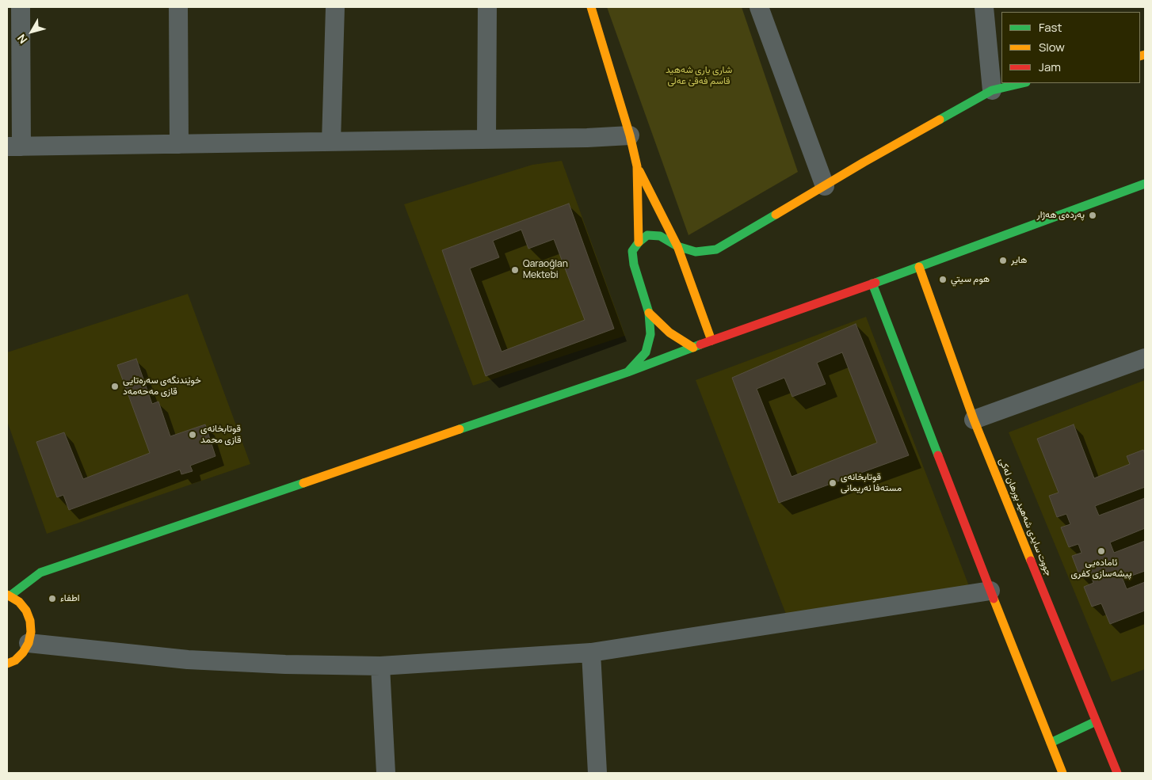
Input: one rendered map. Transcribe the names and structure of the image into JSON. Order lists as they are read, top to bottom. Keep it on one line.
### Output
{"streets":{"main road":["جووت سایدی شەهید بورهان لەکی"]},"parks":["شاری یاری شەهید قاسم فەقێ عەلی"],"places":["پەردەى ھەژار","هاير","Qaraoğlan Mektebi","هوم سيتي","خوێندنگەی سەرەتایی قازی مەحەمەد","قوتابخانەی قازی محمد","قوتابخانەی مستەفا نەریمانی","ئامادەیی پیشەسازی کفری","اطفاء"],"legend":["Fast","Slow","Jam"],"north":"bottom left"}
